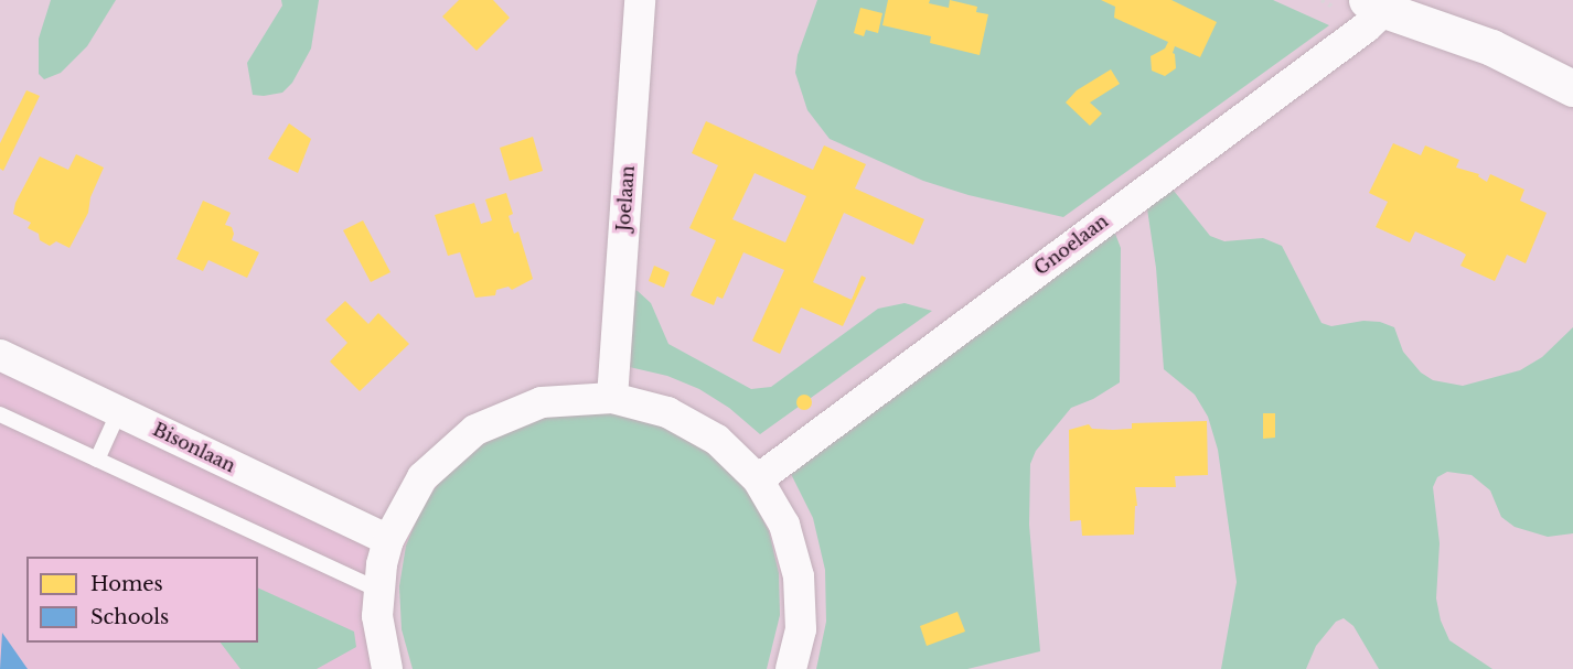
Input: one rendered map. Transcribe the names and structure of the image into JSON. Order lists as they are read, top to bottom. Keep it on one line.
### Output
{"streets":{"street":["Joelaan","Gnoelaan","Bisonlaan"]},"legend":["Homes","Schools"]}
